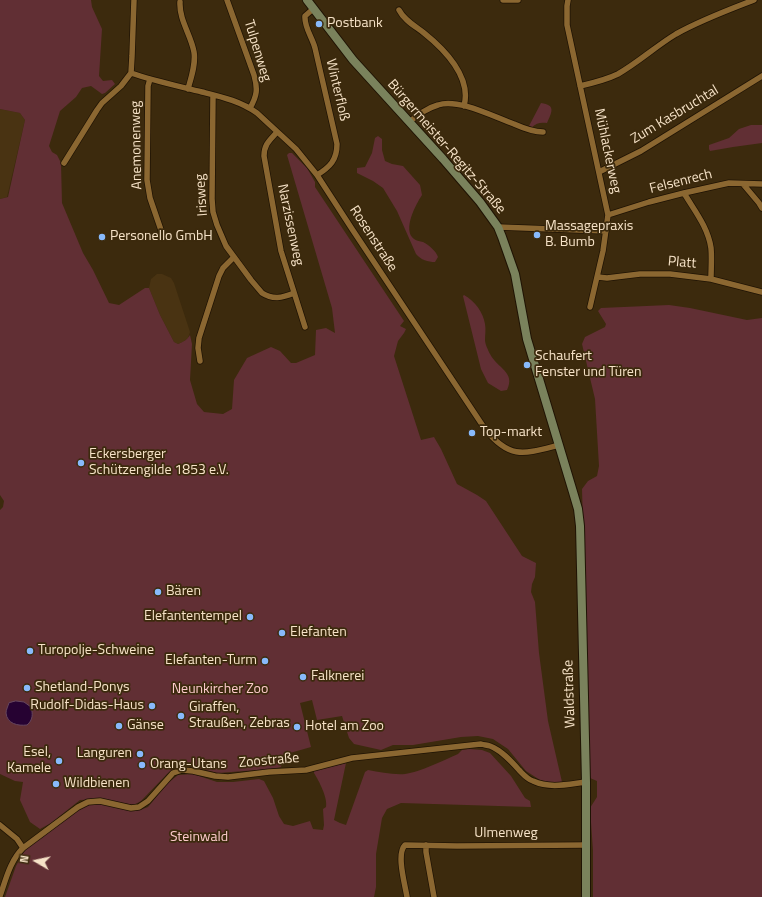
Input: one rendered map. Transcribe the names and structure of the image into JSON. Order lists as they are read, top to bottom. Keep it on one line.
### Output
{"streets":{"street":["Tulpenweg","Winterfloß","Zum Kasbruchtal","Anemonenweg","Bürgermeister-Regitz-Straße","Mühlackerweg","Felsenrech","Irisweg","Narzissenweg","Rosenstraße","Platt","Waldstraße","Zoostraße","Ulmenweg"]},"crossings":[["Tulpenweg","Rosenstraße"],["Winterfloß","Bürgermeister-Regitz-Straße"],["Winterfloß","Rosenstraße"],["Zum Kasbruchtal","Mühlackerweg"],["Anemonenweg","Rosenstraße"],["Bürgermeister-Regitz-Straße","Rosenstraße"],["Bürgermeister-Regitz-Straße","Waldstraße"],["Mühlackerweg","Felsenrech"],["Mühlackerweg","Platt"],["Irisweg","Narzissenweg"],["Irisweg","Rosenstraße"],["Narzissenweg","Rosenstraße"],["Waldstraße","Zoostraße"],["Waldstraße","Ulmenweg"]],"parks":["Neunkircher Zoo","Steinwald"],"places":["Postbank","Massagepraxis B. Bumb","Personello GmbH","Schaufert Fenster und Türen","Top-markt","Eckersberger Schützengilde 1853 e.V.","Bären","Elefantentempel","Elefanten","Turopolje-Schweine","Elefanten-Turm","Falknerei","Shetland-Ponys","Rudolf-Didas-Haus","Giraffen, Straußen, Zebras","Gänse","Hotel am Zoo","Languren","Esel, Kamele","Orang-Utans","Wildbienen"],"north":"left"}
